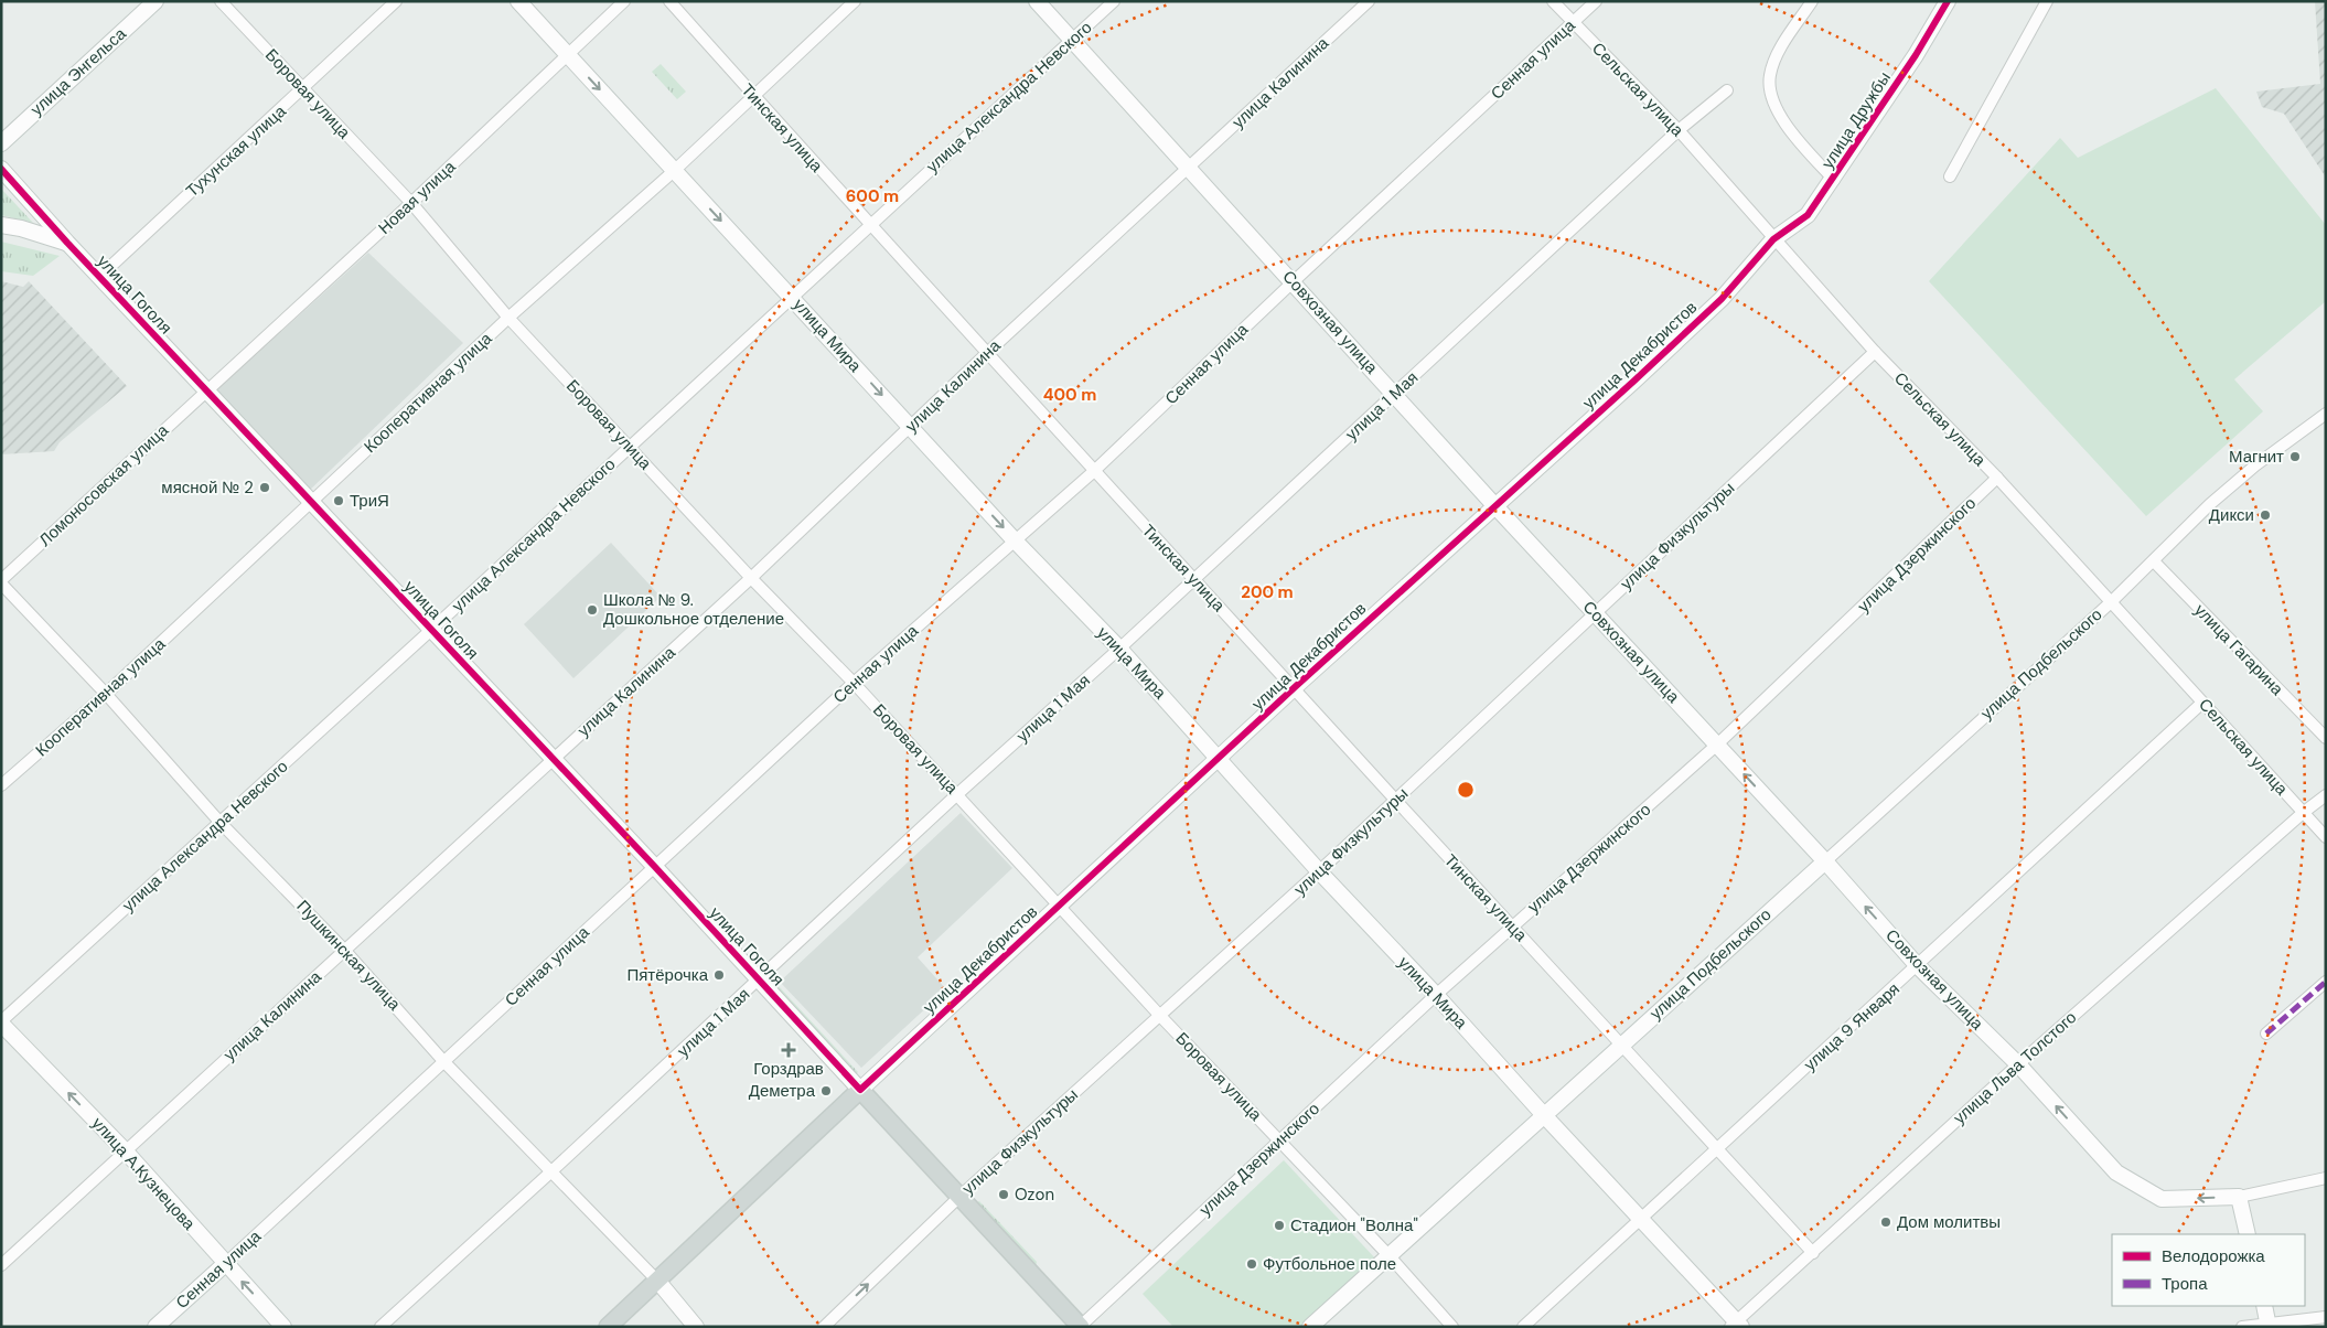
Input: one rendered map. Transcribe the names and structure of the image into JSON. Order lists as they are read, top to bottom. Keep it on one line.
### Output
{"streets":{"main road":["Сенная улица","улица Энгельса","улица Дружбы","улица Гоголя","Совхозная улица","улица Мира","улица Декабристов","улица Подбельского","Пушкинская улица","улица А.Кузнецова"],"street":["улица Калинина","Сельская улица","Боровая улица","улица Александра Невского","Тинская улица","Тухунская улица","Новая улица","Кооперативная улица","улица 1 Мая","Ломоносовская улица","улица Физкультуры","улица Дзержинского","улица Гагарина","улица 9 Января","улица Льва Толстого"]},"crossings":[["Сенная улица","Сельская улица"],["Сенная улица","Боровая улица"],["Сенная улица","Тинская улица"],["Сенная улица","улица Гоголя"],["Сенная улица","Совхозная улица"],["Сенная улица","улица Мира"],["Сенная улица","Пушкинская улица"],["Сенная улица","улица А.Кузнецова"],["улица Калинина","Боровая улица"],["улица Калинина","Тинская улица"],["улица Калинина","улица Гоголя"],["улица Калинина","Совхозная улица"],["улица Калинина","улица Мира"],["улица Калинина","Пушкинская улица"],["улица Калинина","улица А.Кузнецова"],["Сельская улица","улица Дружбы"],["Сельская улица","улица Декабристов"],["Сельская улица","улица 1 Мая"],["Сельская улица","улица Физкультуры"],["Сельская улица","улица Дзержинского"],["Сельская улица","улица Подбельского"],["Сельская улица","улица 9 Января"],["Сельская улица","улица Льва Толстого"],["Боровая улица","улица Александра Невского"],["Боровая улица","Тухунская улица"],["Боровая улица","Новая улица"],["Боровая улица","улица Декабристов"],["Боровая улица","Кооперативная улица"],["Боровая улица","улица 1 Мая"],["Боровая улица","улица Физкультуры"],["Боровая улица","улица Дзержинского"],["Боровая улица","улица Подбельского"],["улица Александра Невского","Тинская улица"],["улица Александра Невского","улица Гоголя"],["улица Александра Невского","Совхозная улица"],["улица Александра Невского","улица Мира"],["улица Александра Невского","Пушкинская улица"],["улица Александра Невского","улица А.Кузнецова"],["улица Дружбы","улица Декабристов"],["Тинская улица","улица Декабристов"],["Тинская улица","Кооперативная улица"],["Тинская улица","улица 1 Мая"],["Тинская улица","улица Физкультуры"],["Тинская улица","улица Дзержинского"],["Тинская улица","улица Подбельского"],["Тинская улица","улица 9 Января"],["Тинская улица","улица Льва Толстого"],["Тухунская улица","улица Гоголя"],["Новая улица","улица Гоголя"],["Новая улица","улица Мира"],["Новая улица","Ломоносовская улица"],["улица Гоголя","улица Декабристов"],["улица Гоголя","Кооперативная улица"],["улица Гоголя","улица 1 Мая"],["улица Гоголя","Ломоносовская улица"],["улица Гоголя","улица Физкультуры"],["улица Гоголя","улица Дзержинского"],["Совхозная улица","улица Декабристов"],["Совхозная улица","улица 1 Мая"],["Совхозная улица","улица Физкультуры"],["Совхозная улица","улица Дзержинского"],["Совхозная улица","улица Подбельского"],["Совхозная улица","улица 9 Января"],["Совхозная улица","улица Льва Толстого"],["улица Мира","улица Декабристов"],["улица Мира","Кооперативная улица"],["улица Мира","улица 1 Мая"],["улица Мира","улица Физкультуры"],["улица Мира","улица Дзержинского"],["улица Мира","улица Подбельского"],["улица Мира","улица 9 Января"],["улица Мира","улица Льва Толстого"],["улица Декабристов","Пушкинская улица"],["Кооперативная улица","Пушкинская улица"],["улица 1 Мая","Пушкинская улица"],["Ломоносовская улица","Пушкинская улица"]],"one_way":["улица Мира","улица А.Кузнецова"],"places":{"other":["Магнит","мясной № 2","ТриЯ","Дикси","Школа № 9. Дошкольное отделение","Пятёрочка","Деметра","Ozon","Дом молитвы","Стадион \"Волна\"","Футбольное поле"],"health":["Горздрав"]},"legend":["Велодорожка","Тропа"],"rings":["600 m","400 m","200 m"]}
